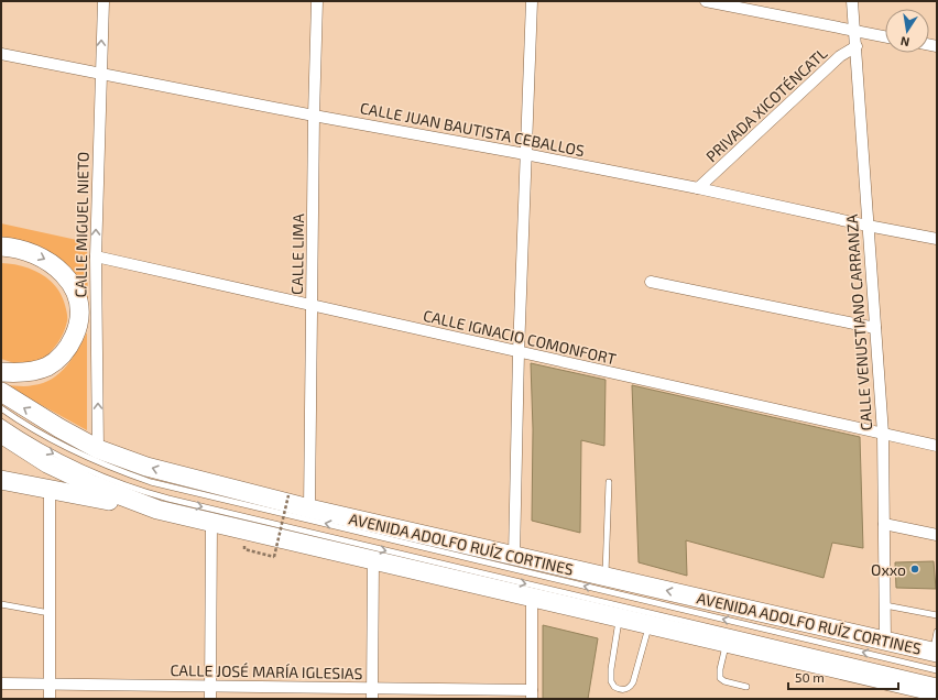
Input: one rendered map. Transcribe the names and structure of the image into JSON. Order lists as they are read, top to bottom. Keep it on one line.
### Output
{"streets":{"main road":["AVENIDA ADOLFO RUÍZ CORTINES"],"street":["PRIVADA XICOTÉNCATL","CALLE JUAN BAUTISTA CEBALLOS","CALLE MIGUEL NIETO","CALLE LIMA","CALLE VENUSTIANO CARRANZA","CALLE IGNACIO COMONFORT","CALLE JOSÉ MARÍA IGLESIAS"]},"crossings":[["PRIVADA XICOTÉNCATL","CALLE JUAN BAUTISTA CEBALLOS"],["PRIVADA XICOTÉNCATL","CALLE VENUSTIANO CARRANZA"],["CALLE JUAN BAUTISTA CEBALLOS","CALLE MIGUEL NIETO"],["CALLE JUAN BAUTISTA CEBALLOS","CALLE LIMA"],["CALLE JUAN BAUTISTA CEBALLOS","CALLE VENUSTIANO CARRANZA"],["CALLE MIGUEL NIETO","CALLE IGNACIO COMONFORT"],["CALLE MIGUEL NIETO","AVENIDA ADOLFO RUÍZ CORTINES"],["CALLE LIMA","CALLE IGNACIO COMONFORT"],["CALLE LIMA","AVENIDA ADOLFO RUÍZ CORTINES"],["CALLE VENUSTIANO CARRANZA","CALLE IGNACIO COMONFORT"],["CALLE VENUSTIANO CARRANZA","AVENIDA ADOLFO RUÍZ CORTINES"]],"one_way":["CALLE MIGUEL NIETO"],"places":["Oxxo"],"scale_bar":"50 m","north":"bottom"}
